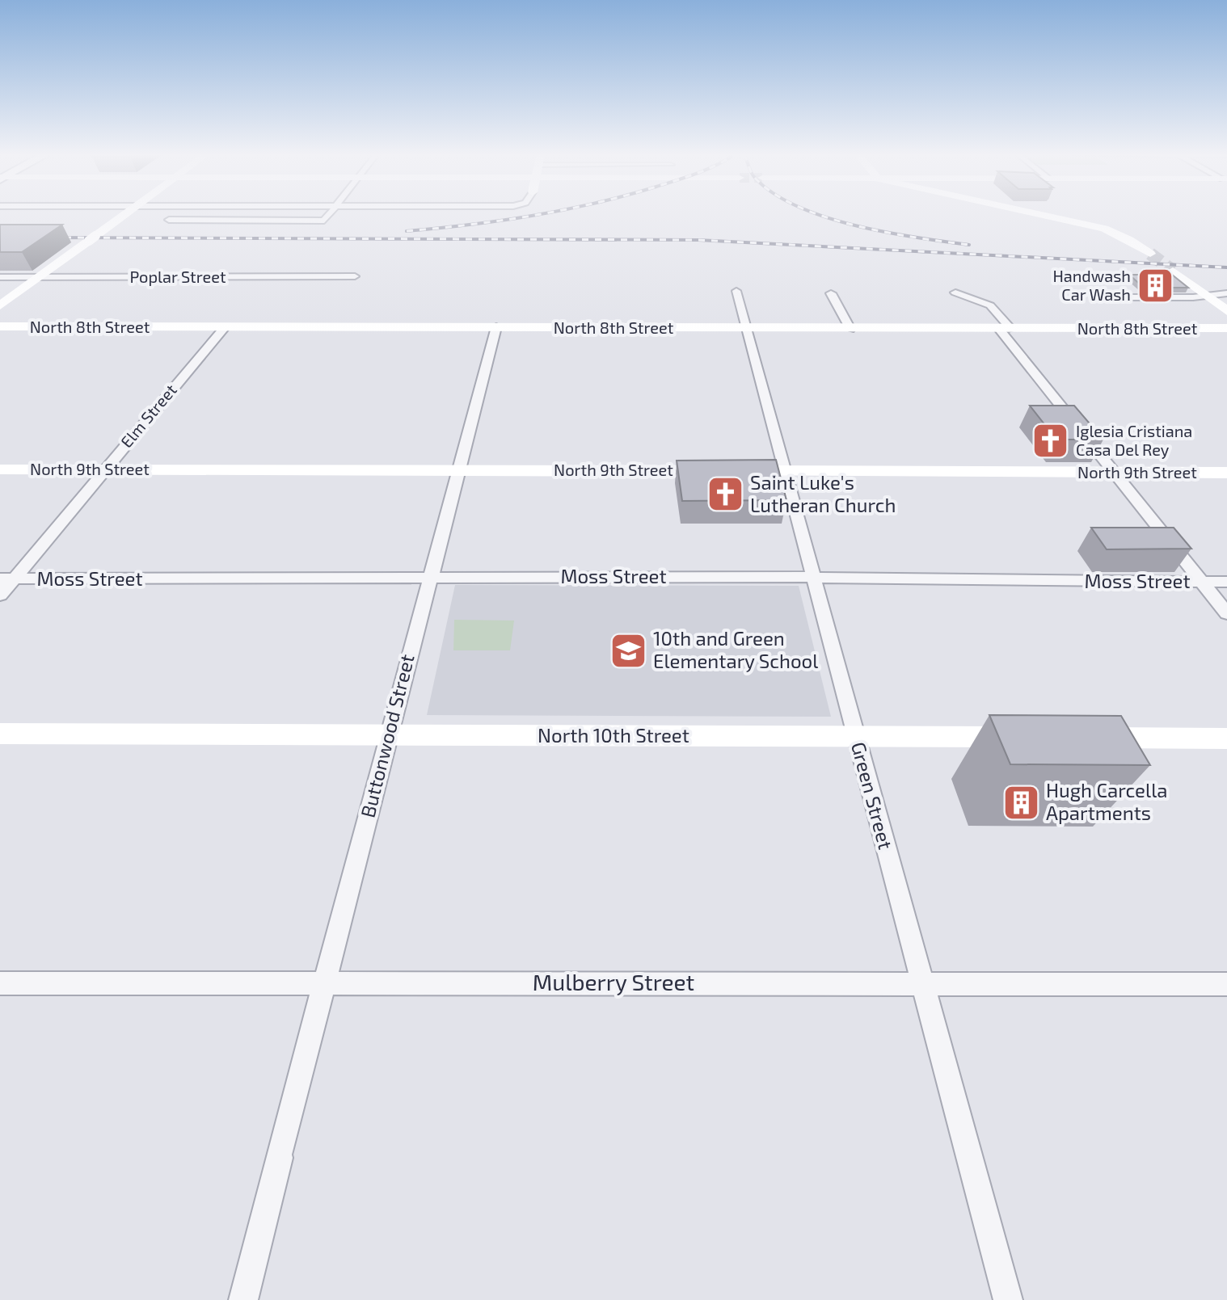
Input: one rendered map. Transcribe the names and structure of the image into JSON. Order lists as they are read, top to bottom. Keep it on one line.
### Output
{"streets":{"street":["Poplar Street","North 8th Street","Elm Street","North 9th Street","Moss Street","Buttonwood Street","North 10th Street","Green Street","Mulberry Street"]},"crossings":[["North 8th Street","Elm Street"],["North 8th Street","Buttonwood Street"],["North 8th Street","Green Street"],["Elm Street","North 9th Street"],["Elm Street","Moss Street"],["North 9th Street","Buttonwood Street"],["North 9th Street","Green Street"],["Moss Street","Buttonwood Street"],["Moss Street","Green Street"],["Buttonwood Street","North 10th Street"],["Buttonwood Street","Mulberry Street"],["North 10th Street","Green Street"],["Green Street","Mulberry Street"]],"places":{"building":["Handwash Car Wash","Hugh Carcella Apartments"],"church":["Iglesia Cristiana Casa Del Rey","Saint Luke's Lutheran Church"],"school or university":["10th and Green Elementary School"]}}
